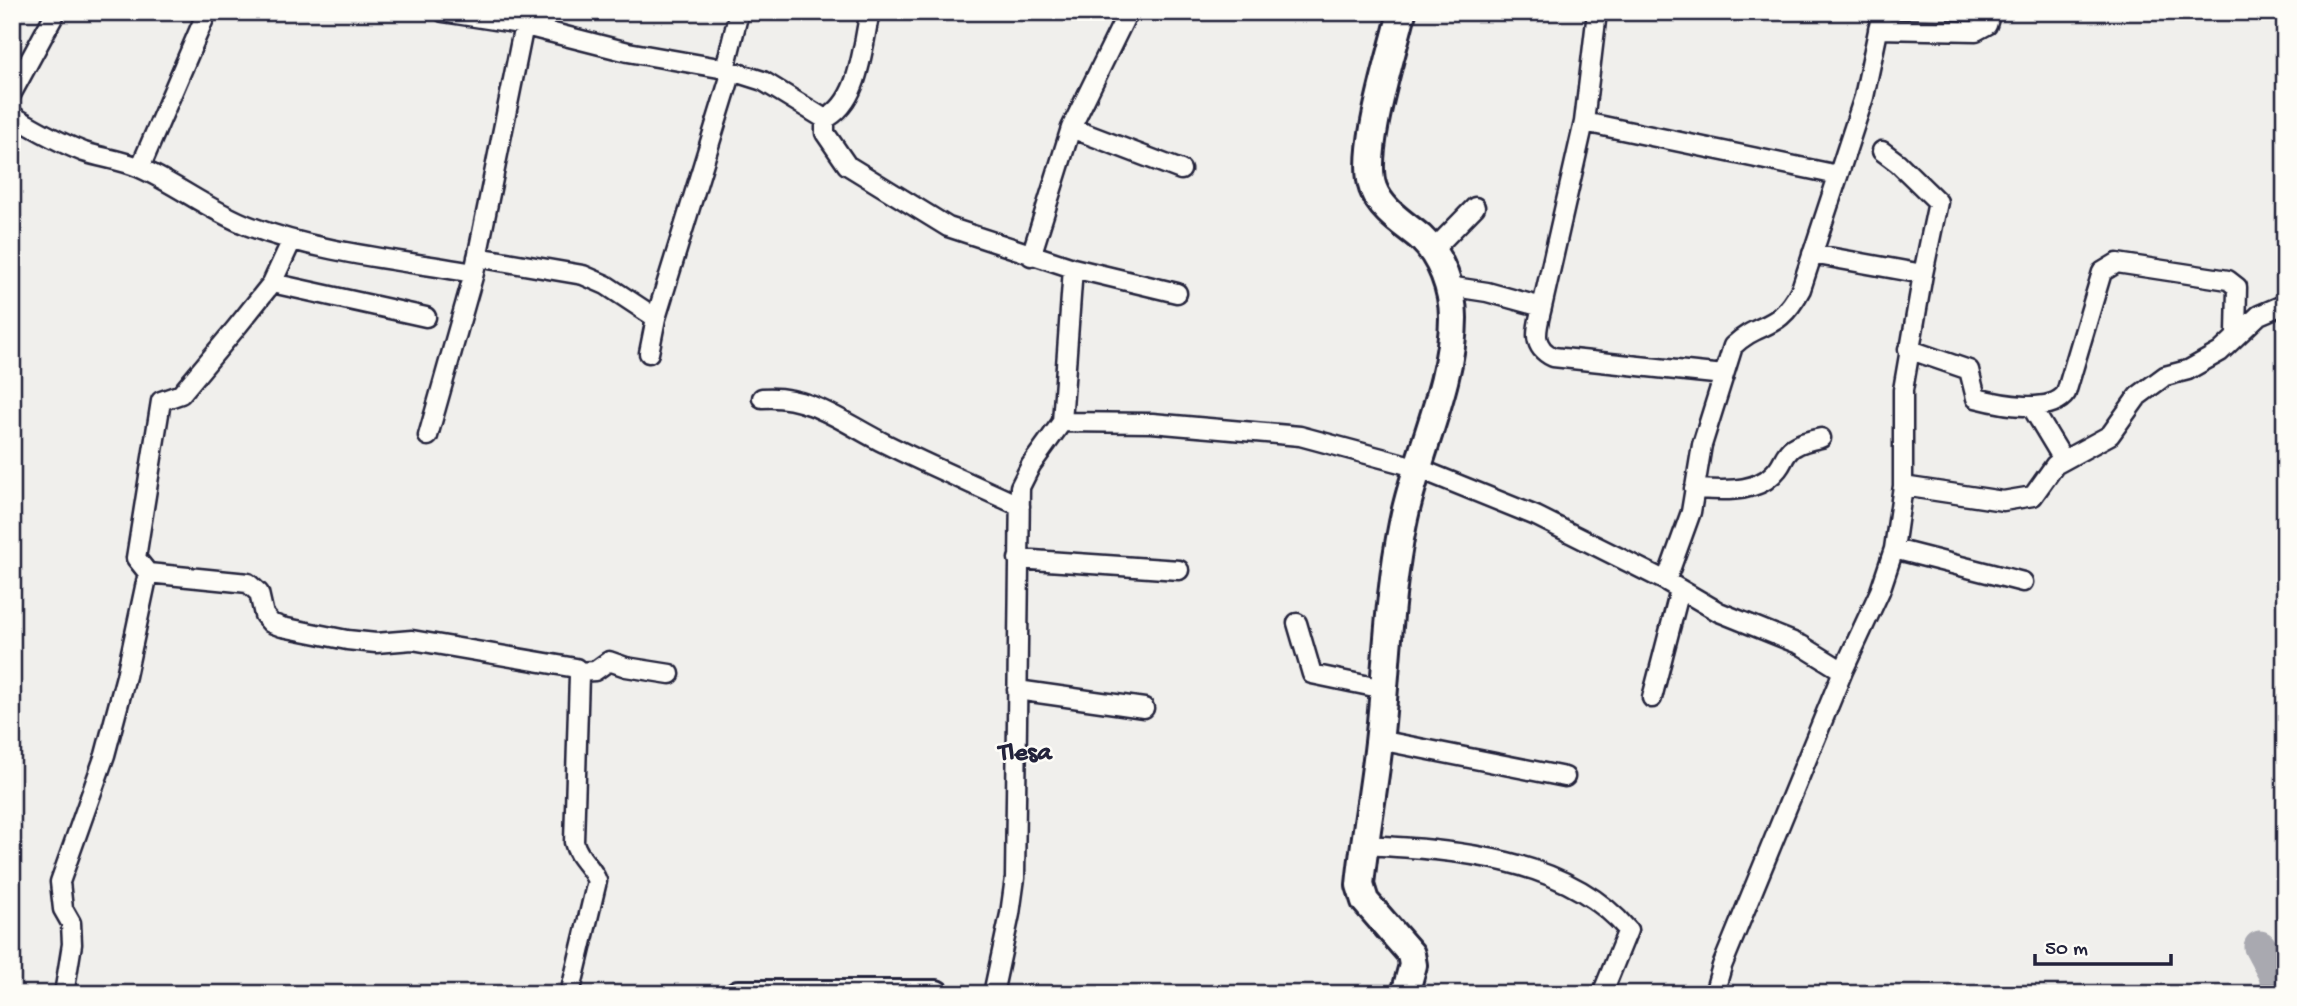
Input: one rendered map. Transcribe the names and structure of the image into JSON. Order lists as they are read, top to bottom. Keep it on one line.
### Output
{"districts":["Tlesa"],"scale_bar":"50 m"}
